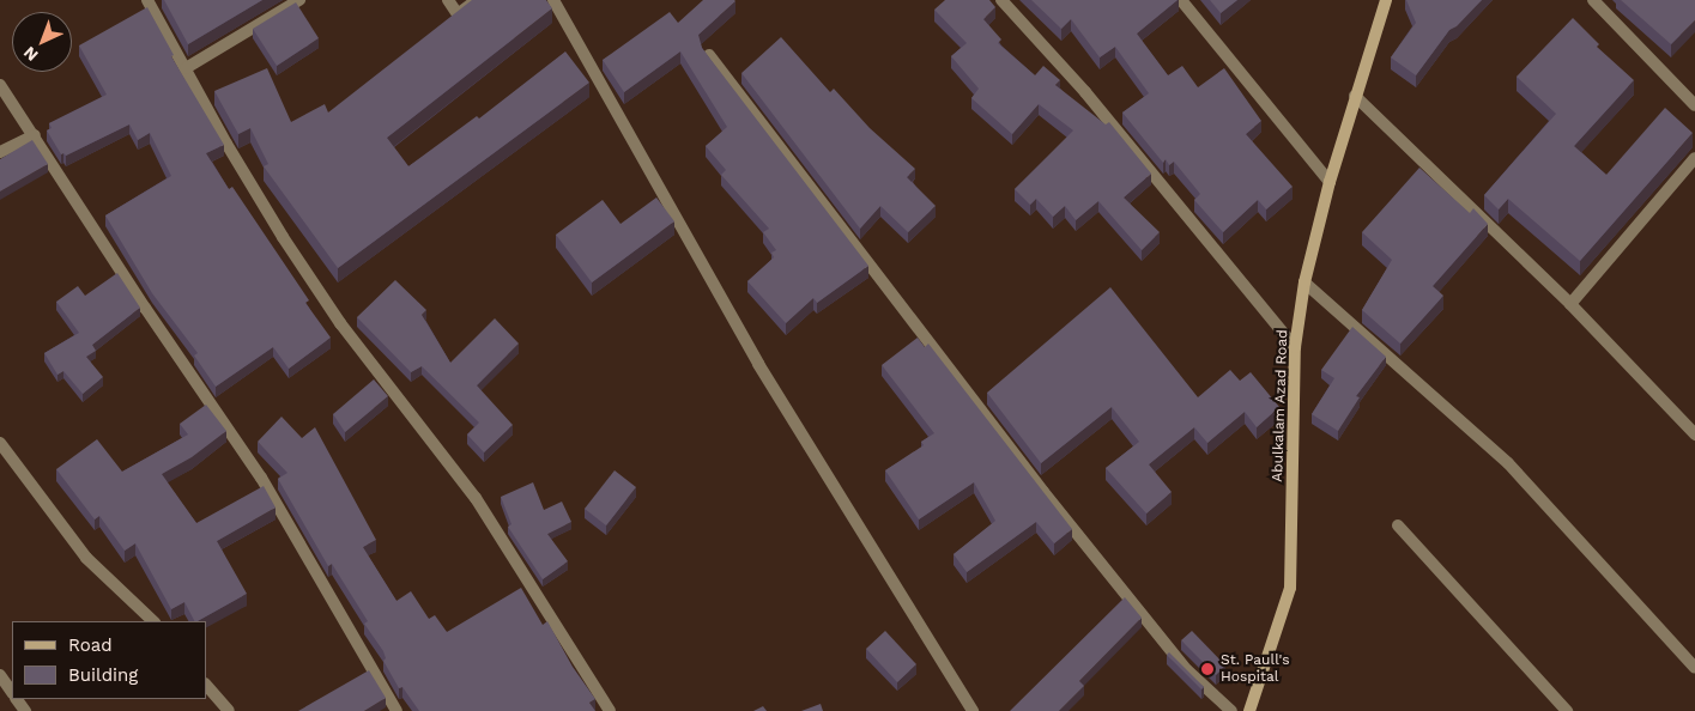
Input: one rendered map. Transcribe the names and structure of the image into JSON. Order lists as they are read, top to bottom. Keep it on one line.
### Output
{"streets":{"main road":["Abulkalam Azad Road"]},"places":["St. Paull's Hospital"],"legend":["Road","Building"],"north":"bottom left"}
